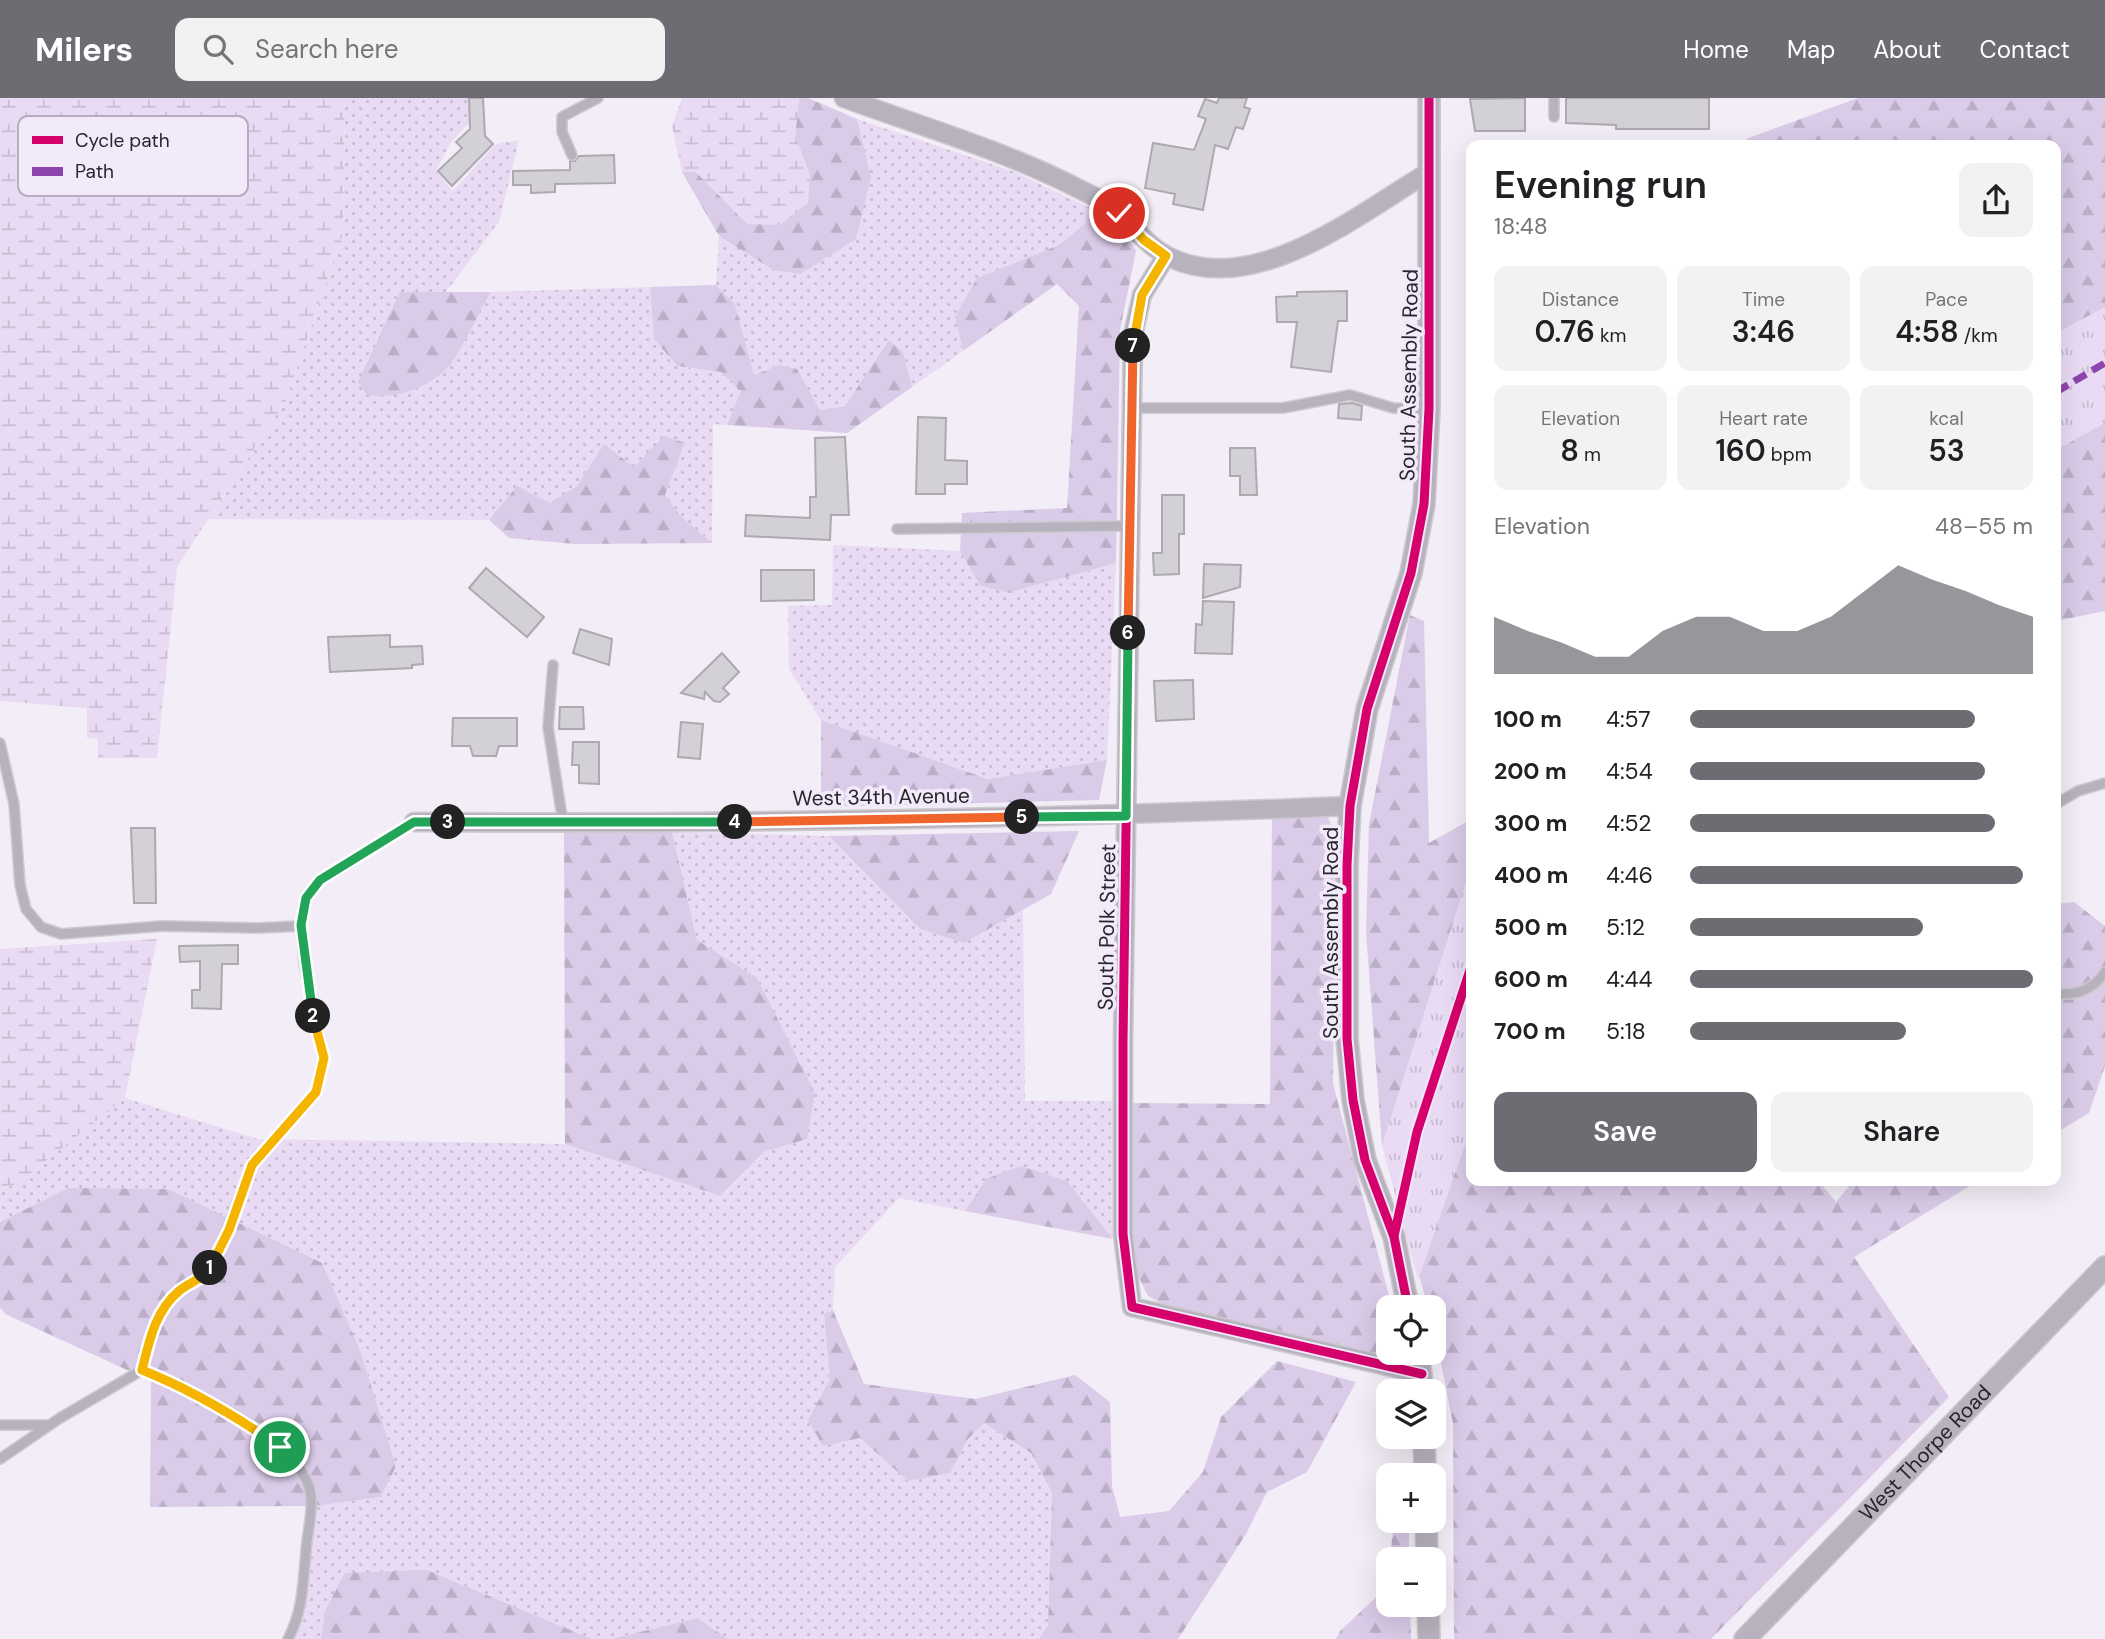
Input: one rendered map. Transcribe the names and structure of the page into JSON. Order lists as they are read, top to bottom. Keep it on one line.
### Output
{"streets":{"street":["South Assembly Road","West 34th Avenue","South Polk Street","West Thorpe Road"]},"crossings":[["South Assembly Road","West 34th Avenue"],["West 34th Avenue","South Polk Street"]],"legend":["Cycle path","Path"],"page":{"header":"Milers","search":"Search here","nav":["Home","Map","About","Contact"],"heading":["Evening run","18:48"],"stats":[["Distance","0.76 km"],["Time","3:46"],["Pace","4:58 /km"],["Elevation","8 m"],["Heart rate","160 bpm"],["kcal","53"]],"pins":["7","6","5","3","4","2","1"],"chart":["Elevation","48–55 m"],"list":[{"name":"100 m","note":"4:57"},{"name":"200 m","note":"4:54"},{"name":"300 m","note":"4:52"},{"name":"400 m","note":"4:46"},{"name":"500 m","note":"5:12"},{"name":"600 m","note":"4:44"},{"name":"700 m","note":"5:18"}],"buttons":["Save","Share"],"map_buttons":["+","−"]}}
